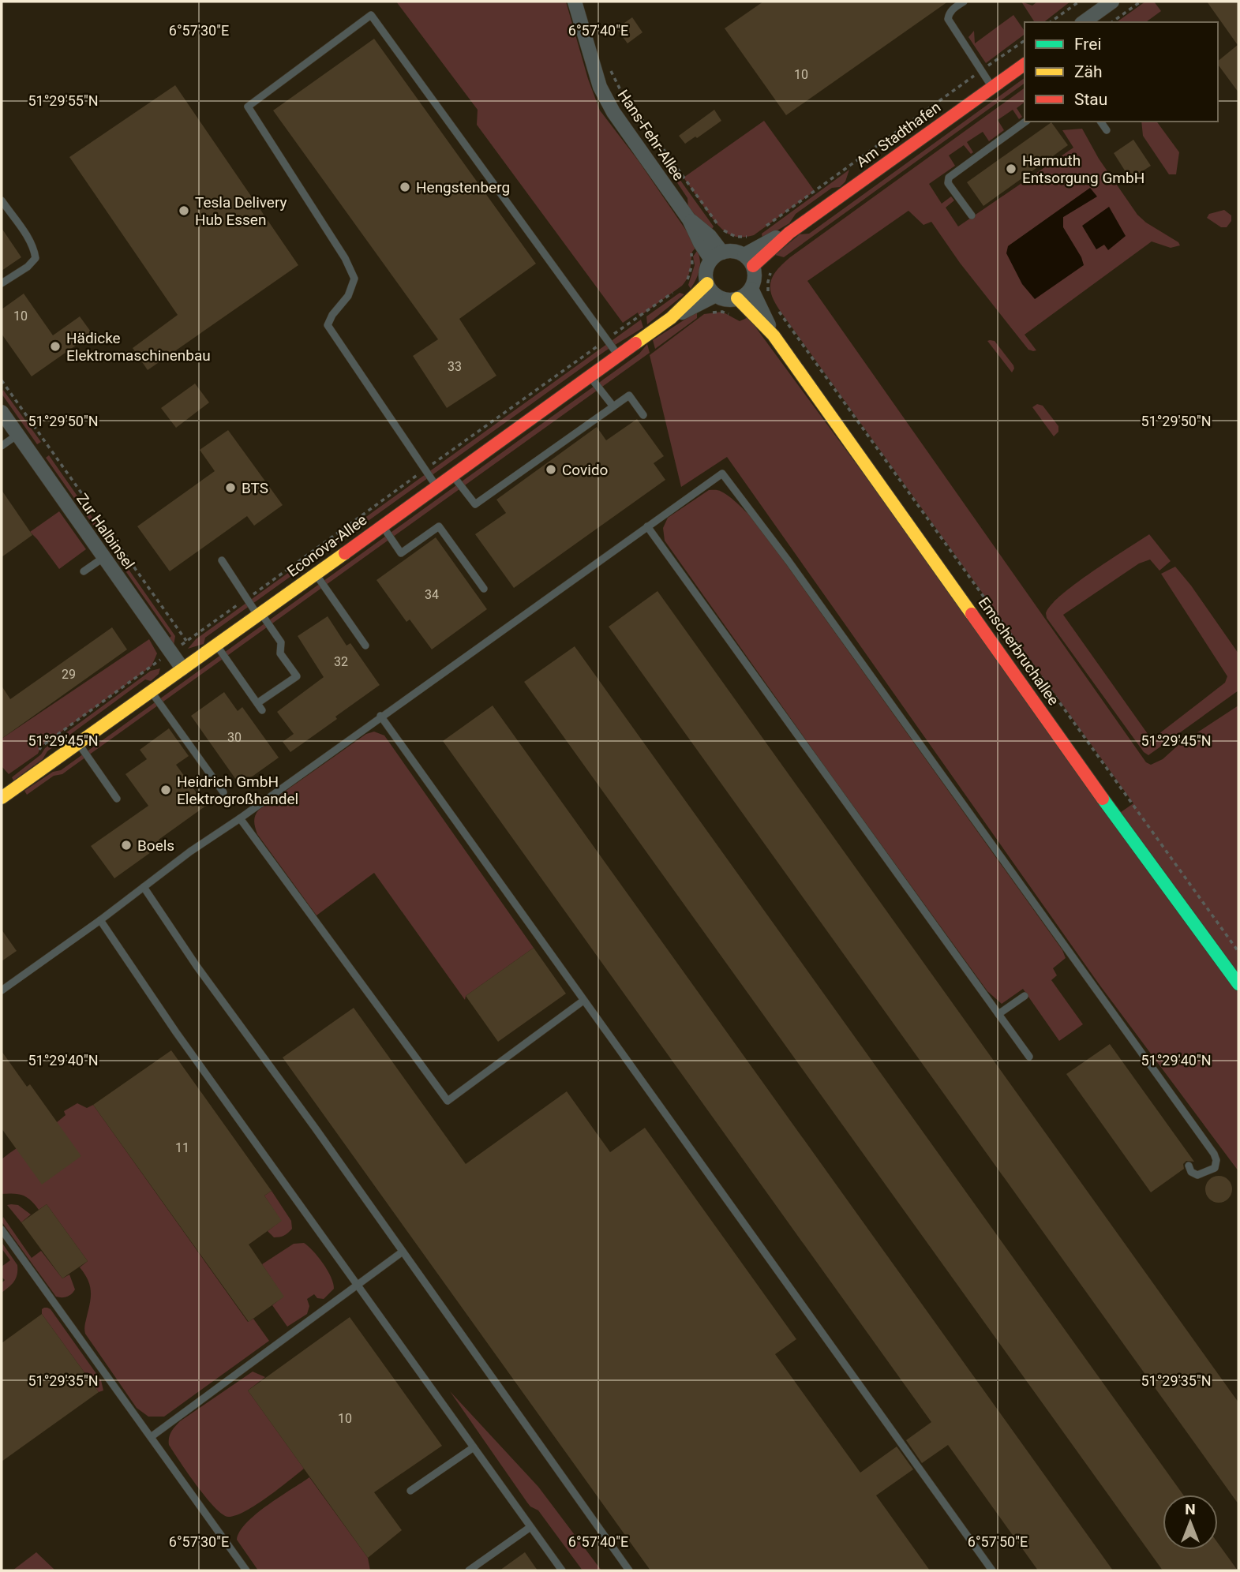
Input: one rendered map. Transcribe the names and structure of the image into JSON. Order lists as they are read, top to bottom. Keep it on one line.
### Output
{"streets":{"street":["Am Stadthafen","Hans-Fehr-Allee","Zur Halbinsel","Econova-Allee","Emscherbruchallee"]},"crossings":[["Am Stadthafen","Hans-Fehr-Allee"],["Am Stadthafen","Econova-Allee"],["Am Stadthafen","Emscherbruchallee"],["Hans-Fehr-Allee","Econova-Allee"],["Hans-Fehr-Allee","Emscherbruchallee"],["Zur Halbinsel","Econova-Allee"],["Econova-Allee","Emscherbruchallee"]],"places":["Harmuth Entsorgung GmbH","Hengstenberg","Tesla Delivery Hub Essen","Hädicke Elektromaschinenbau","Covido","BTS","Heidrich GmbH Elektrogroßhandel","Boels"],"house_numbers":["10","10","33","34","32","29","30","11","10"],"legend":["Frei","Zäh","Stau"],"north":"top","coordinates":["6°57'30\"E","6°57'40\"E","51°29'55\"N","51°29'50\"N","51°29'45\"N","51°29'40\"N","51°29'35\"N","6°57'50\"E"]}
